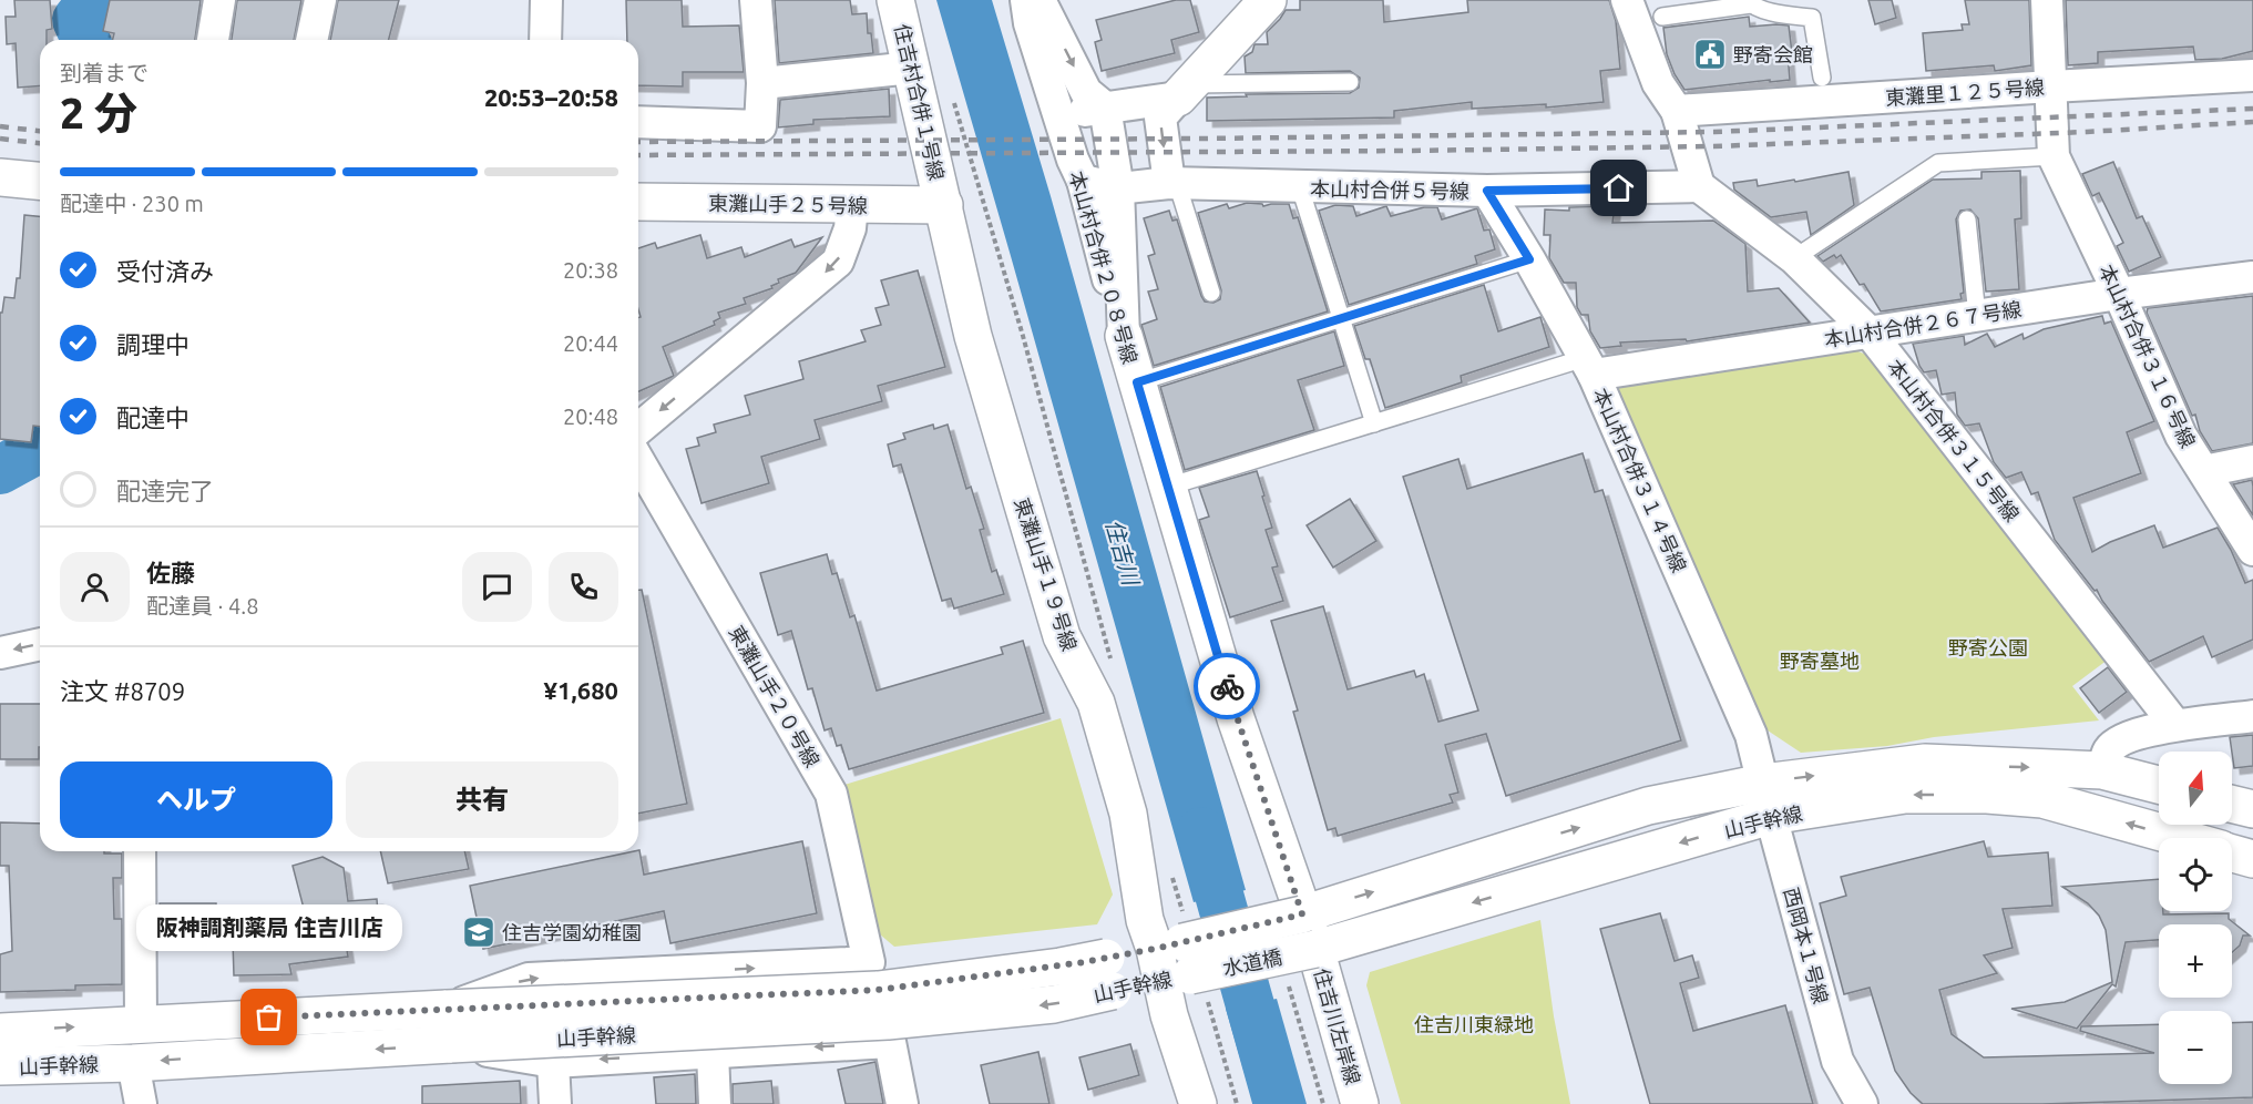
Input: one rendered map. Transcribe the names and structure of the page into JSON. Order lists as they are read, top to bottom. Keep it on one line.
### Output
{"streets":{"street":["東灘里１２５号線","住吉村合併１号線","本山村合併５号線","東灘山手２５号線","本山村合併２０８号線","本山村合併２６７号線","本山村合併３１６号線","本山村合併３１５号線","本山村合併３１４号線","東灘山手１９号線","東灘山手２０号線","山手幹線","西岡本１号線","水道橋","住吉川左岸線"]},"crossings":[["住吉村合併１号線","東灘山手２５号線"],["住吉村合併１号線","東灘山手１９号線"],["本山村合併５号線","本山村合併２０８号線"],["本山村合併５号線","本山村合併３１５号線"],["本山村合併５号線","本山村合併３１４号線"],["東灘山手２５号線","東灘山手１９号線"],["本山村合併２０８号線","山手幹線"],["本山村合併２０８号線","水道橋"],["本山村合併２０８号線","住吉川左岸線"],["本山村合併２６７号線","本山村合併３１６号線"],["本山村合併２６７号線","本山村合併３１５号線"],["本山村合併２６７号線","本山村合併３１４号線"],["本山村合併３１４号線","山手幹線"],["本山村合併３１４号線","西岡本１号線"],["東灘山手１９号線","山手幹線"],["東灘山手１９号線","水道橋"],["東灘山手２０号線","山手幹線"],["山手幹線","西岡本１号線"],["山手幹線","水道橋"],["山手幹線","住吉川左岸線"],["水道橋","住吉川左岸線"]],"water":["住吉川"],"parks":["野寄公園","野寄墓地","住吉川東緑地"],"places":{"public building":["野寄会館"],"school or university":["住吉学園幼稚園"],"other":["阪神調剤薬局 住吉川店"]},"north":"top","page":{"heading":["2 分","到着まで","20:53–20:58"],"panel":["佐藤","配達員 · 4.8","注文 #8709","¥1,680"],"bar":"配達中 · 230 m","list":[["受付済み","20:38"],["調理中","20:44"],["配達中","20:48"],"配達完了"],"buttons":["ヘルプ","共有"],"map_buttons":["+","−"],"bubble":"阪神調剤薬局 住吉川店"}}
